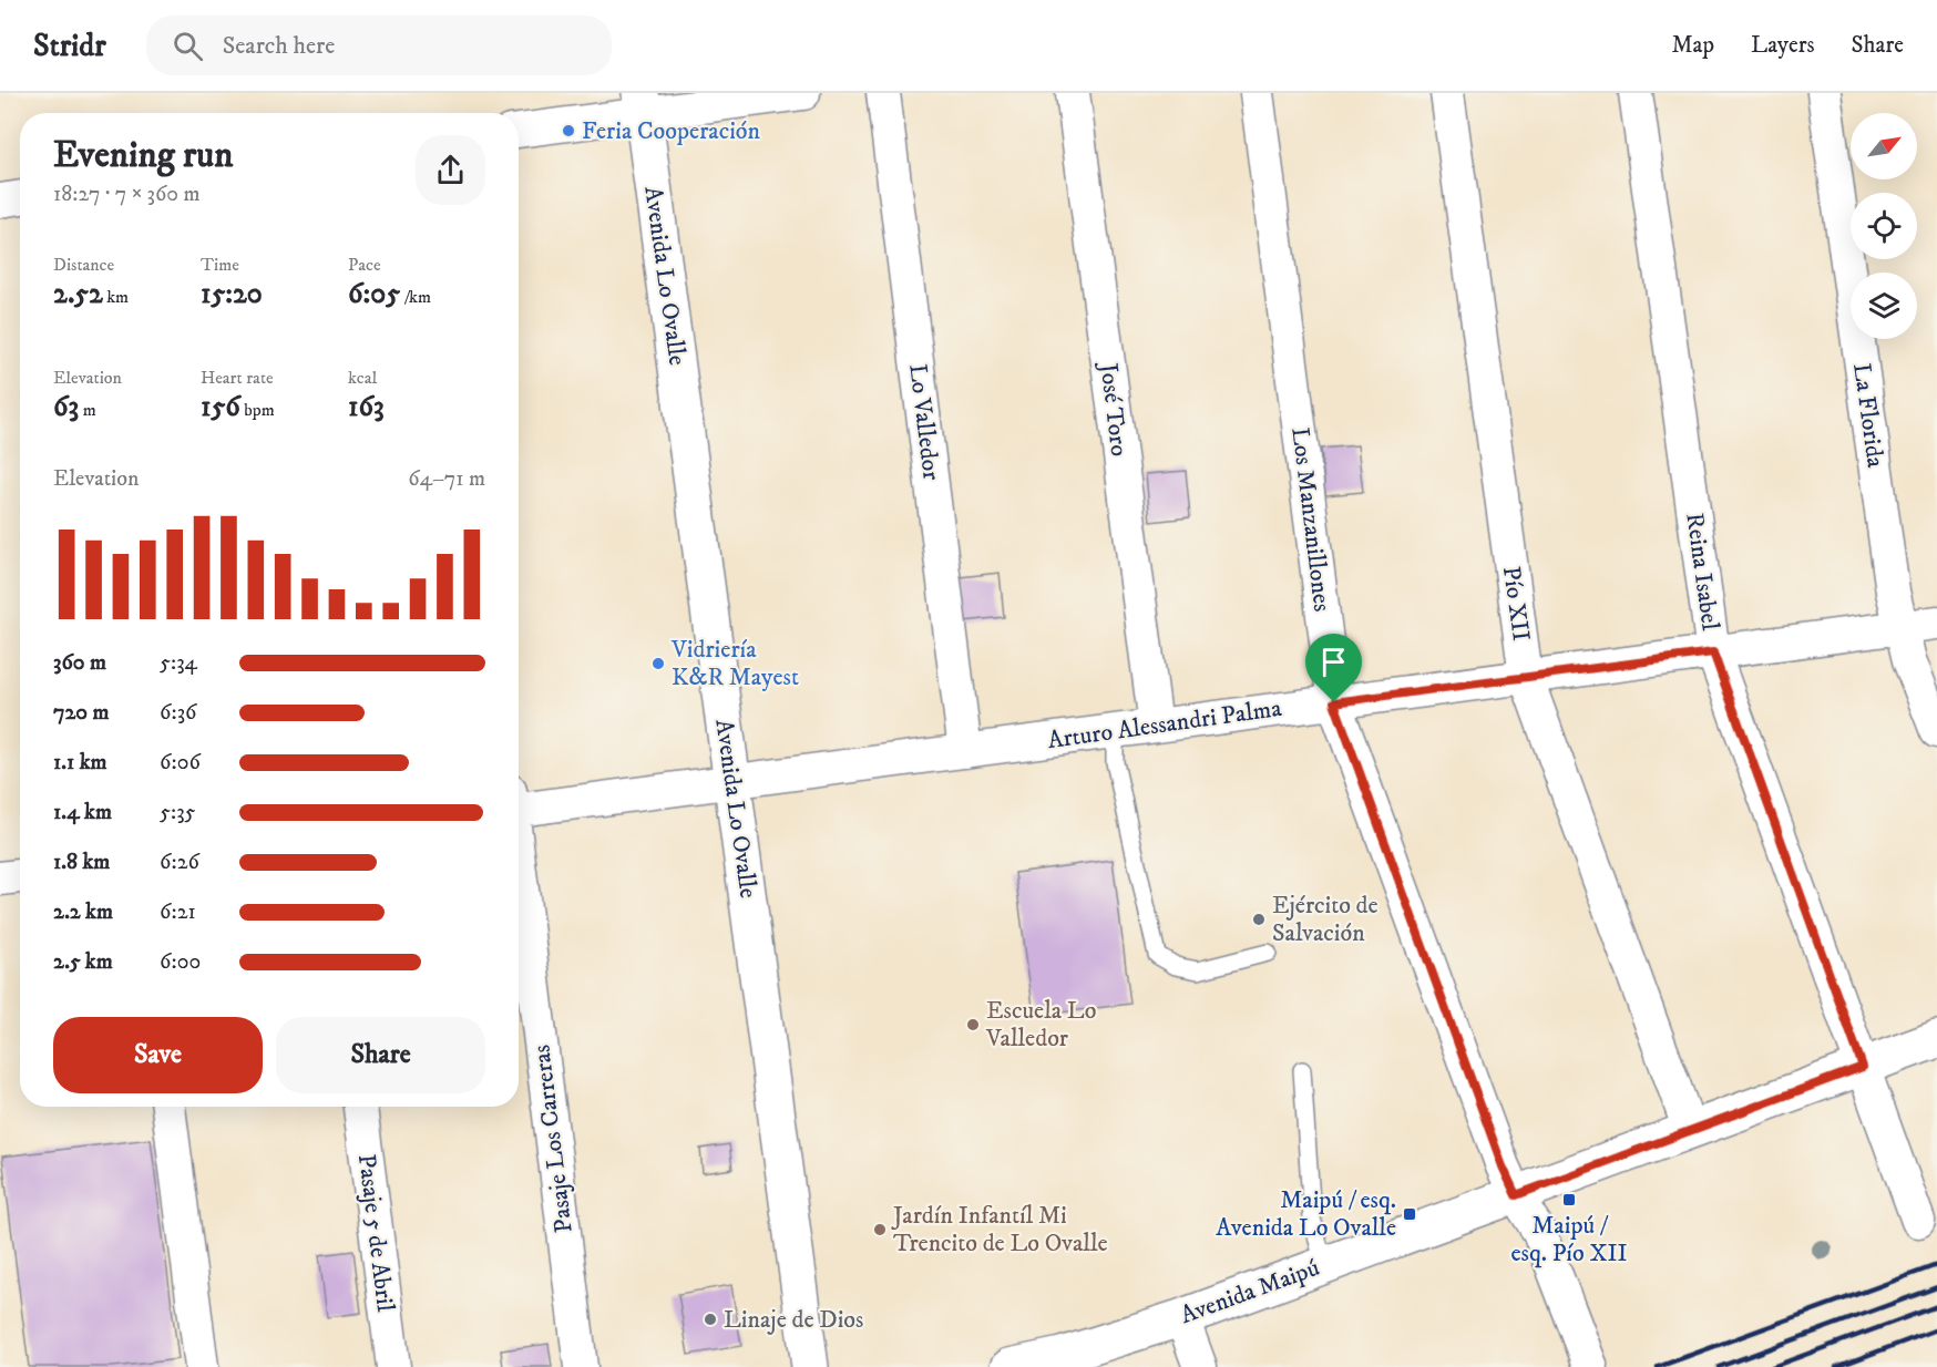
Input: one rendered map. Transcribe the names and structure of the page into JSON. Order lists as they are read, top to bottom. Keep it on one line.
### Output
{"streets":{"main road":["Avenida Lo Ovalle","Avenida Maipú"],"street":["José Toro","La Florida","Lo Valledor","Los Manzanillones","Reina Isabel","Pío XII","Arturo Alessandri Palma","Pasaje Los Carreras","Pasaje 5 de Abril"]},"crossings":[["Avenida Lo Ovalle","Arturo Alessandri Palma"],["José Toro","Arturo Alessandri Palma"],["La Florida","Arturo Alessandri Palma"],["Lo Valledor","Arturo Alessandri Palma"],["Los Manzanillones","Arturo Alessandri Palma"],["Los Manzanillones","Avenida Maipú"],["Reina Isabel","Arturo Alessandri Palma"],["Reina Isabel","Avenida Maipú"],["Pío XII","Arturo Alessandri Palma"],["Pío XII","Avenida Maipú"]],"places":{"other":["Feria Cooperación","Vidriería K&R Mayest","Ejército de Salvación","Escuela Lo Valledor","Jardín Infantíl Mi Trencito de Lo Ovalle","Linaje de Dios"],"transit":["Maipú / esq. Pío XII","Maipú / esq. Avenida Lo Ovalle"]},"north":"top right","page":{"header":"Stridr","search":"Search here","nav":["Map","Layers","Share"],"heading":["Evening run","18:27 · 7 × 360 m"],"stats":[["Distance","2.52 km"],["Time","15:20"],["Pace","6:05 /km"],["Elevation","63 m"],["Heart rate","156 bpm"],["kcal","163"]],"chart":["Elevation","64–71 m"],"list":[{"name":"360 m","note":"5:34"},{"name":"720 m","note":"6:36"},{"name":"1.1 km","note":"6:06"},{"name":"1.4 km","note":"5:35"},{"name":"1.8 km","note":"6:26"},{"name":"2.2 km","note":"6:21"},{"name":"2.5 km","note":"6:00"}],"buttons":["Save","Share"]}}
